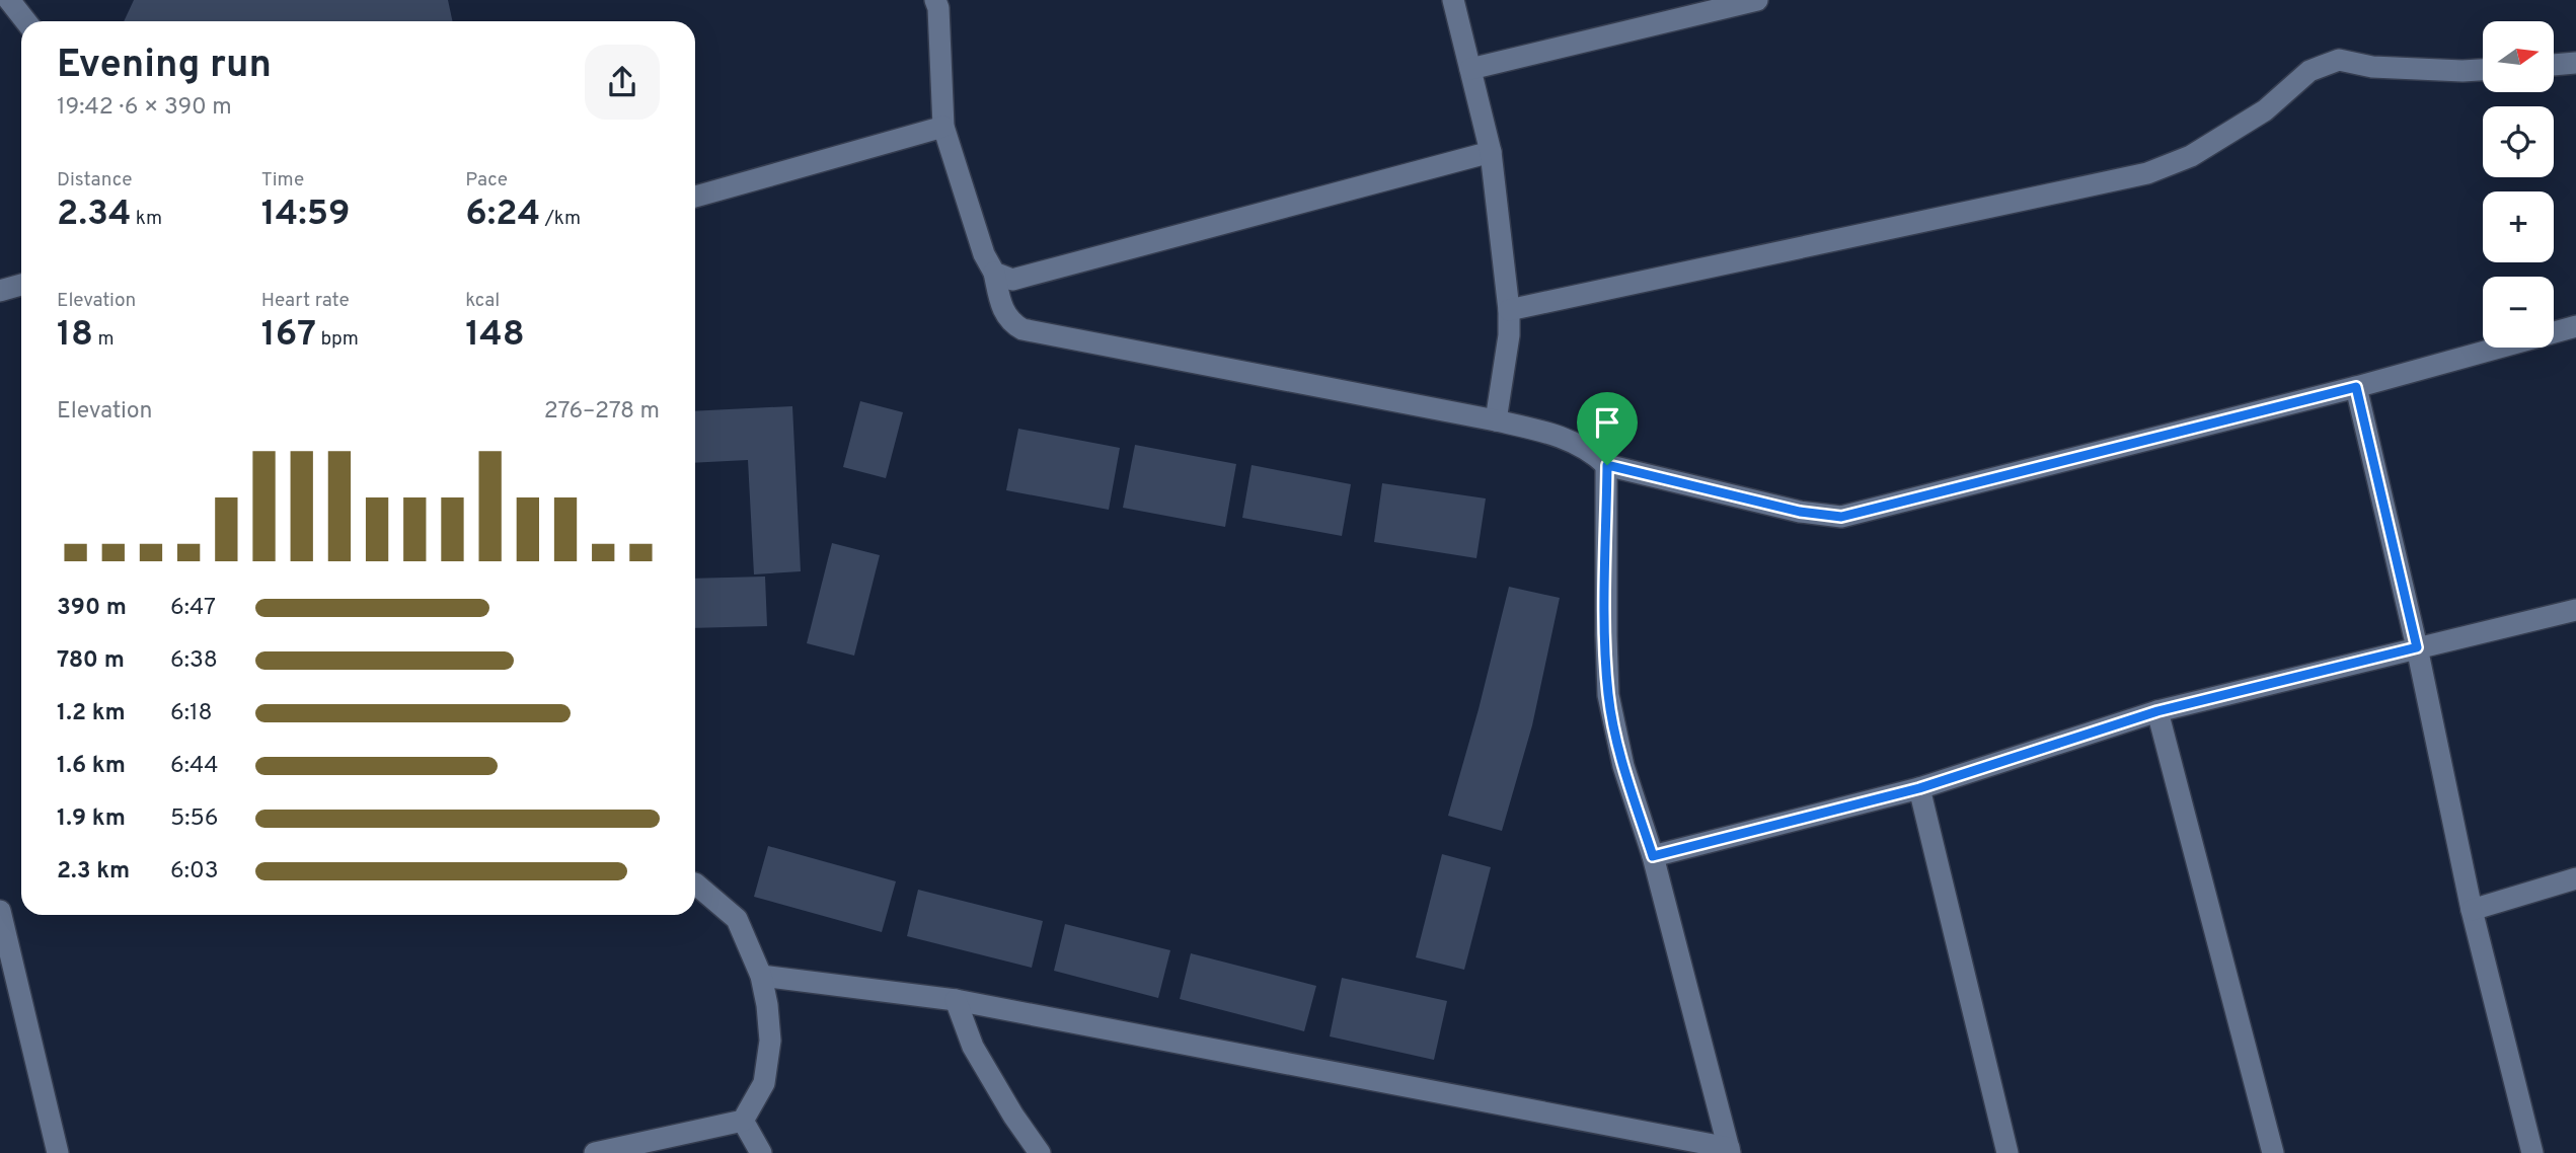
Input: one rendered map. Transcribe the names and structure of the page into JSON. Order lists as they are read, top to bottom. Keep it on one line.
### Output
{"north":"right","page":{"map_buttons":["+","−"],"heading":["Evening run","19:42 · 6 × 390 m"],"stats":[["Distance","2.34 km"],["Time","14:59"],["Pace","6:24 /km"],["Elevation","18 m"],["Heart rate","167 bpm"],["kcal","148"]],"chart":["Elevation","276–278 m"],"list":[{"name":"390 m","note":"6:47"},{"name":"780 m","note":"6:38"},{"name":"1.2 km","note":"6:18"},{"name":"1.6 km","note":"6:44"},{"name":"1.9 km","note":"5:56"},{"name":"2.3 km","note":"6:03"}]}}
